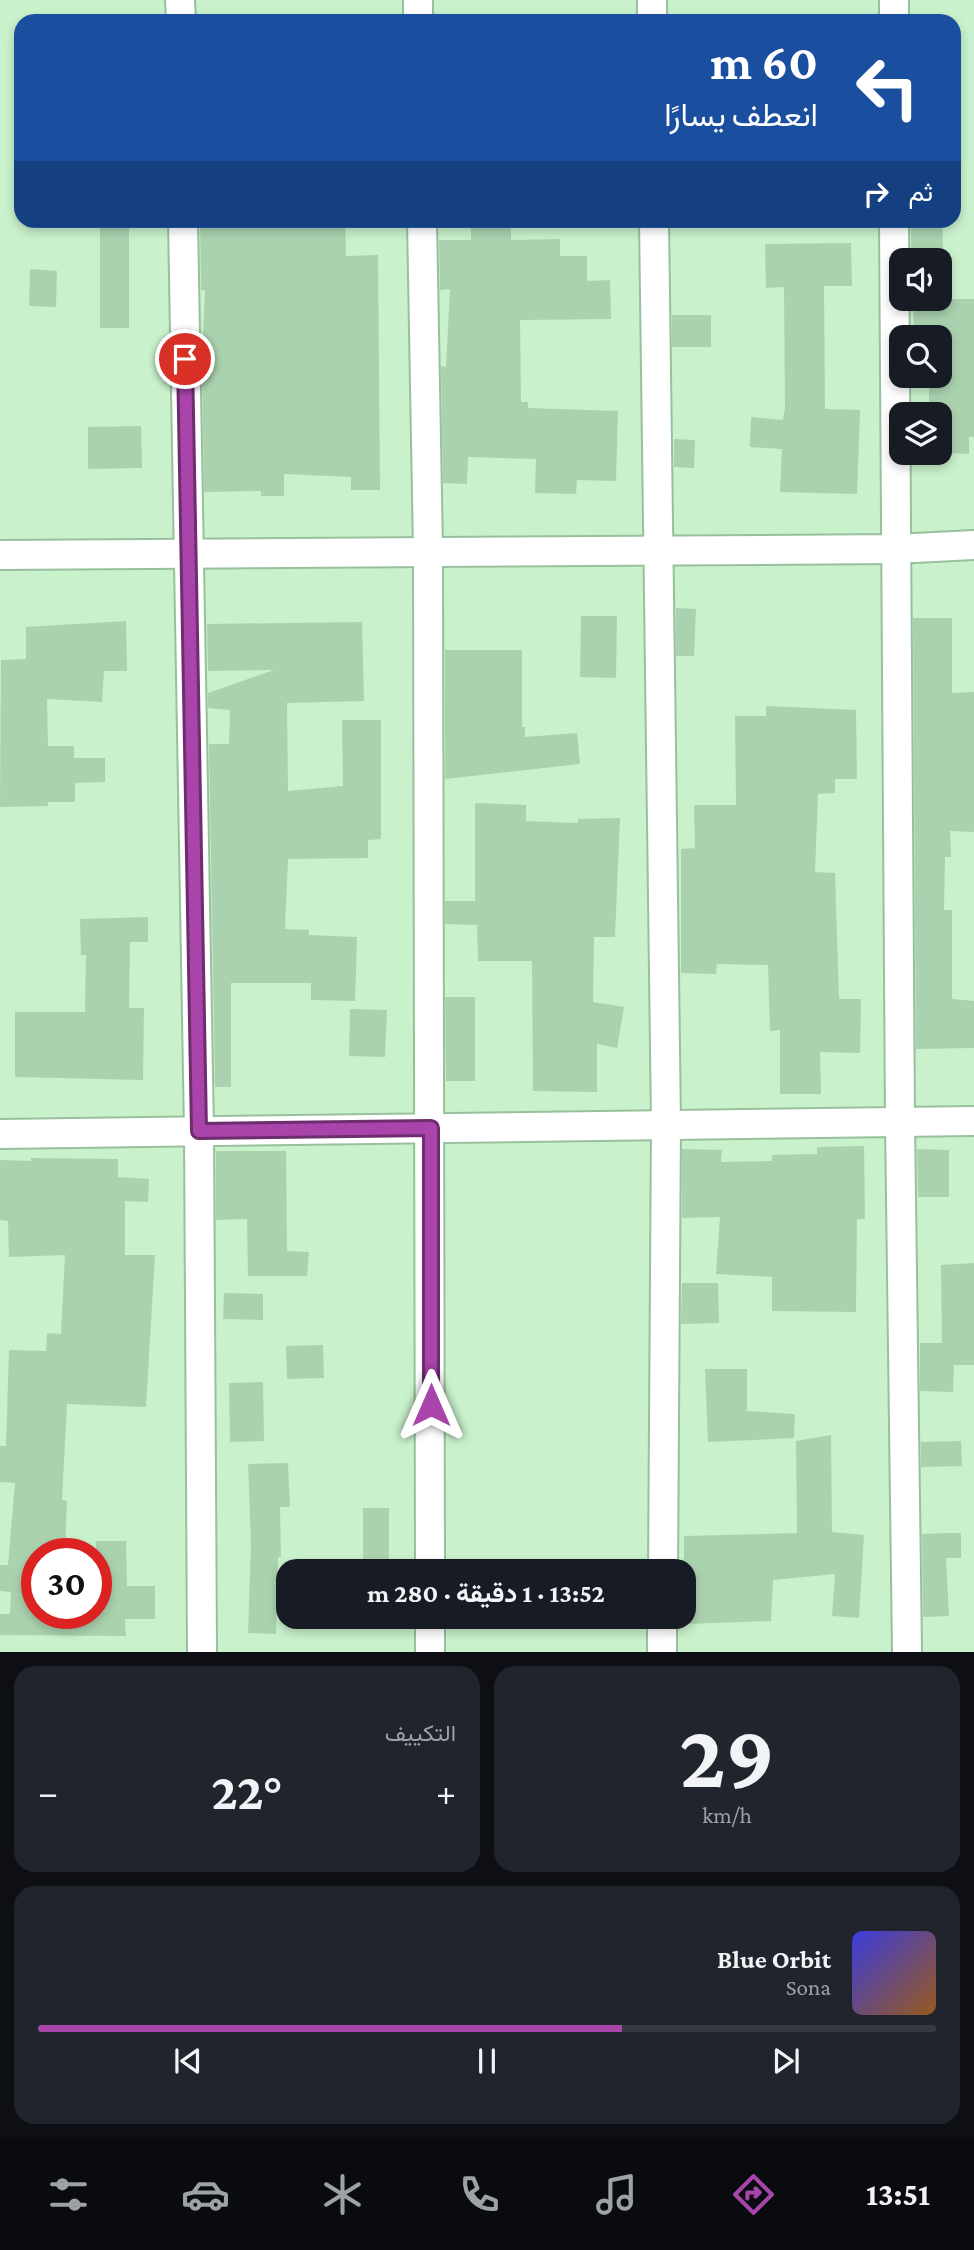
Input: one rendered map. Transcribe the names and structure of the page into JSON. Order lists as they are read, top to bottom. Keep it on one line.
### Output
{"page":{"turn":["60 m","انعطف يسارًا"],"then":"ثم","limit":"30","trip":"13:52 · 1 دقيقة · 280 m","tile":[["29","km/h"],"التكييف"],"heat":["−","22°","+"],"song":["Blue Orbit","Sona"],"tabs":"13:51"}}
